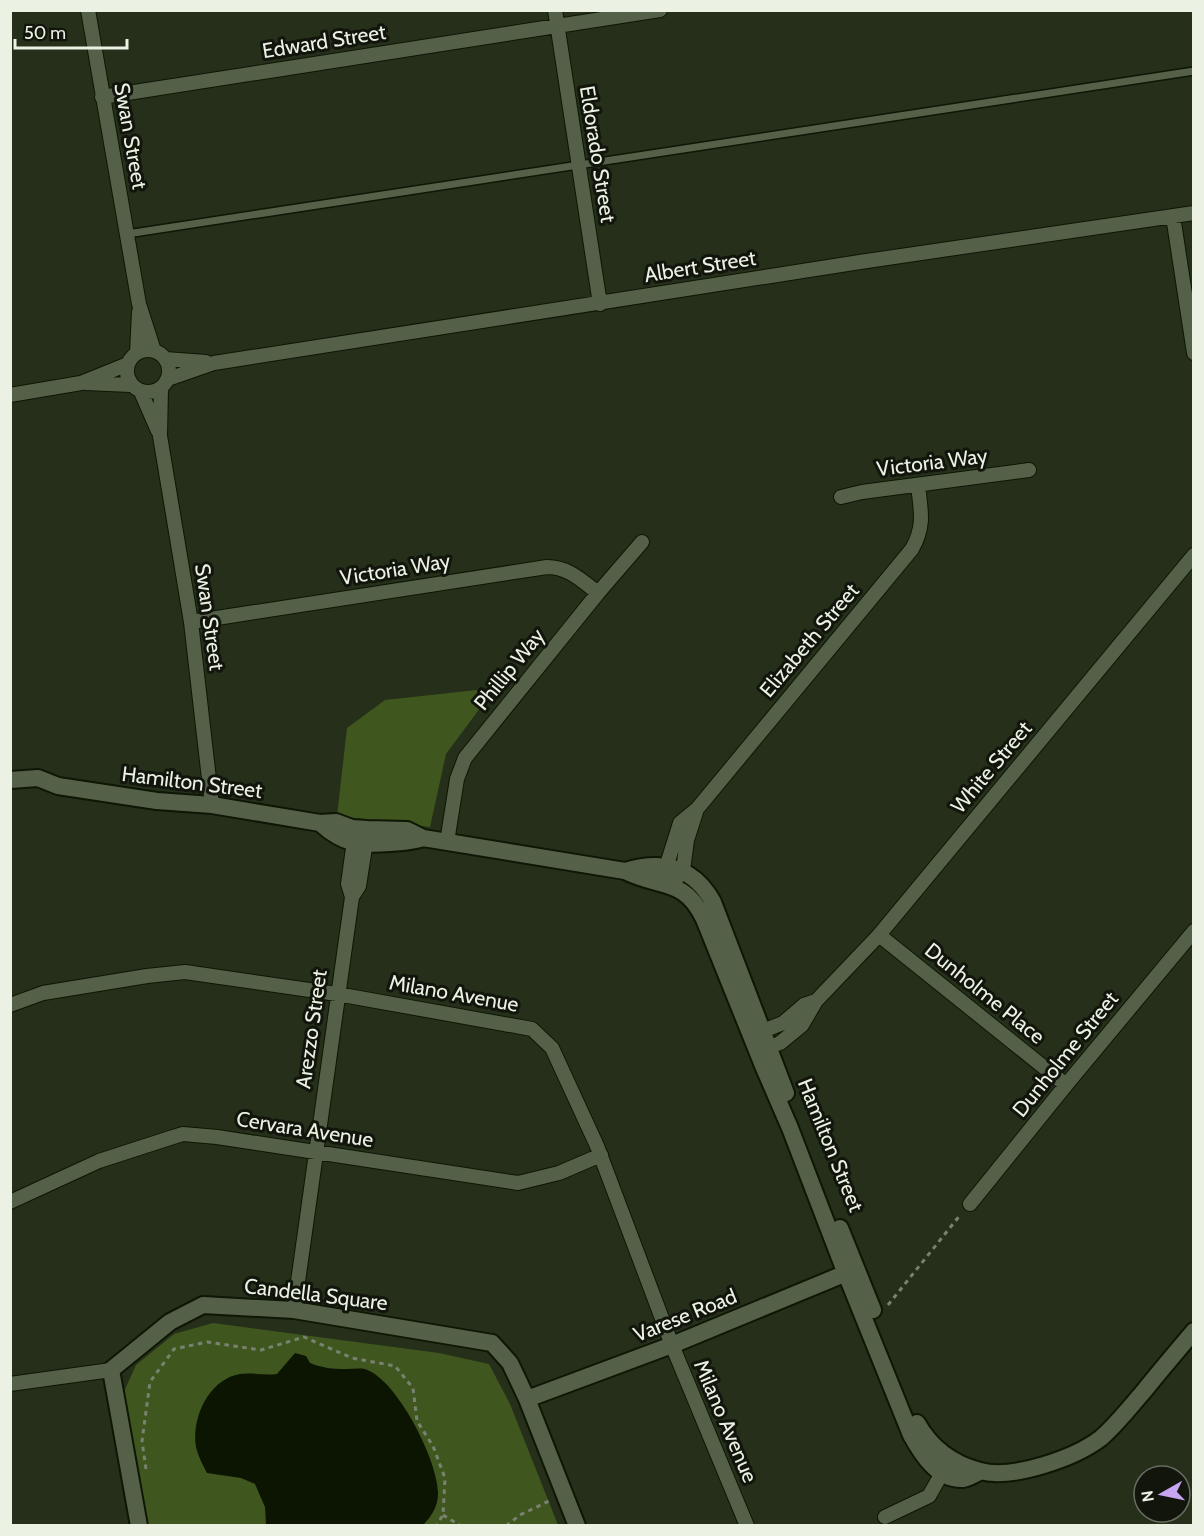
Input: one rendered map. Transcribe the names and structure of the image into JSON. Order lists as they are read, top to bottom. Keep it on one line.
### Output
{"streets":{"street":["Edward Street","Swan Street","Eldorado Street","Albert Street","Victoria Way","Elizabeth Street","Phillip Way","White Street","Hamilton Street","Milano Avenue","Dunholme Place","Arezzo Street","Dunholme Street","Cervara Avenue","Candella Square","Varese Road"]},"crossings":[["Edward Street","Swan Street"],["Edward Street","Eldorado Street"],["Swan Street","Albert Street"],["Swan Street","Victoria Way"],["Swan Street","Hamilton Street"],["Eldorado Street","Albert Street"],["Victoria Way","Elizabeth Street"],["Victoria Way","Phillip Way"],["Elizabeth Street","Hamilton Street"],["Phillip Way","Hamilton Street"],["White Street","Hamilton Street"],["White Street","Dunholme Place"],["Hamilton Street","Arezzo Street"],["Hamilton Street","Varese Road"],["Milano Avenue","Arezzo Street"],["Milano Avenue","Cervara Avenue"],["Milano Avenue","Varese Road"],["Dunholme Place","Dunholme Street"],["Arezzo Street","Cervara Avenue"],["Arezzo Street","Candella Square"],["Candella Square","Varese Road"]],"scale_bar":"50 m","north":"left"}
